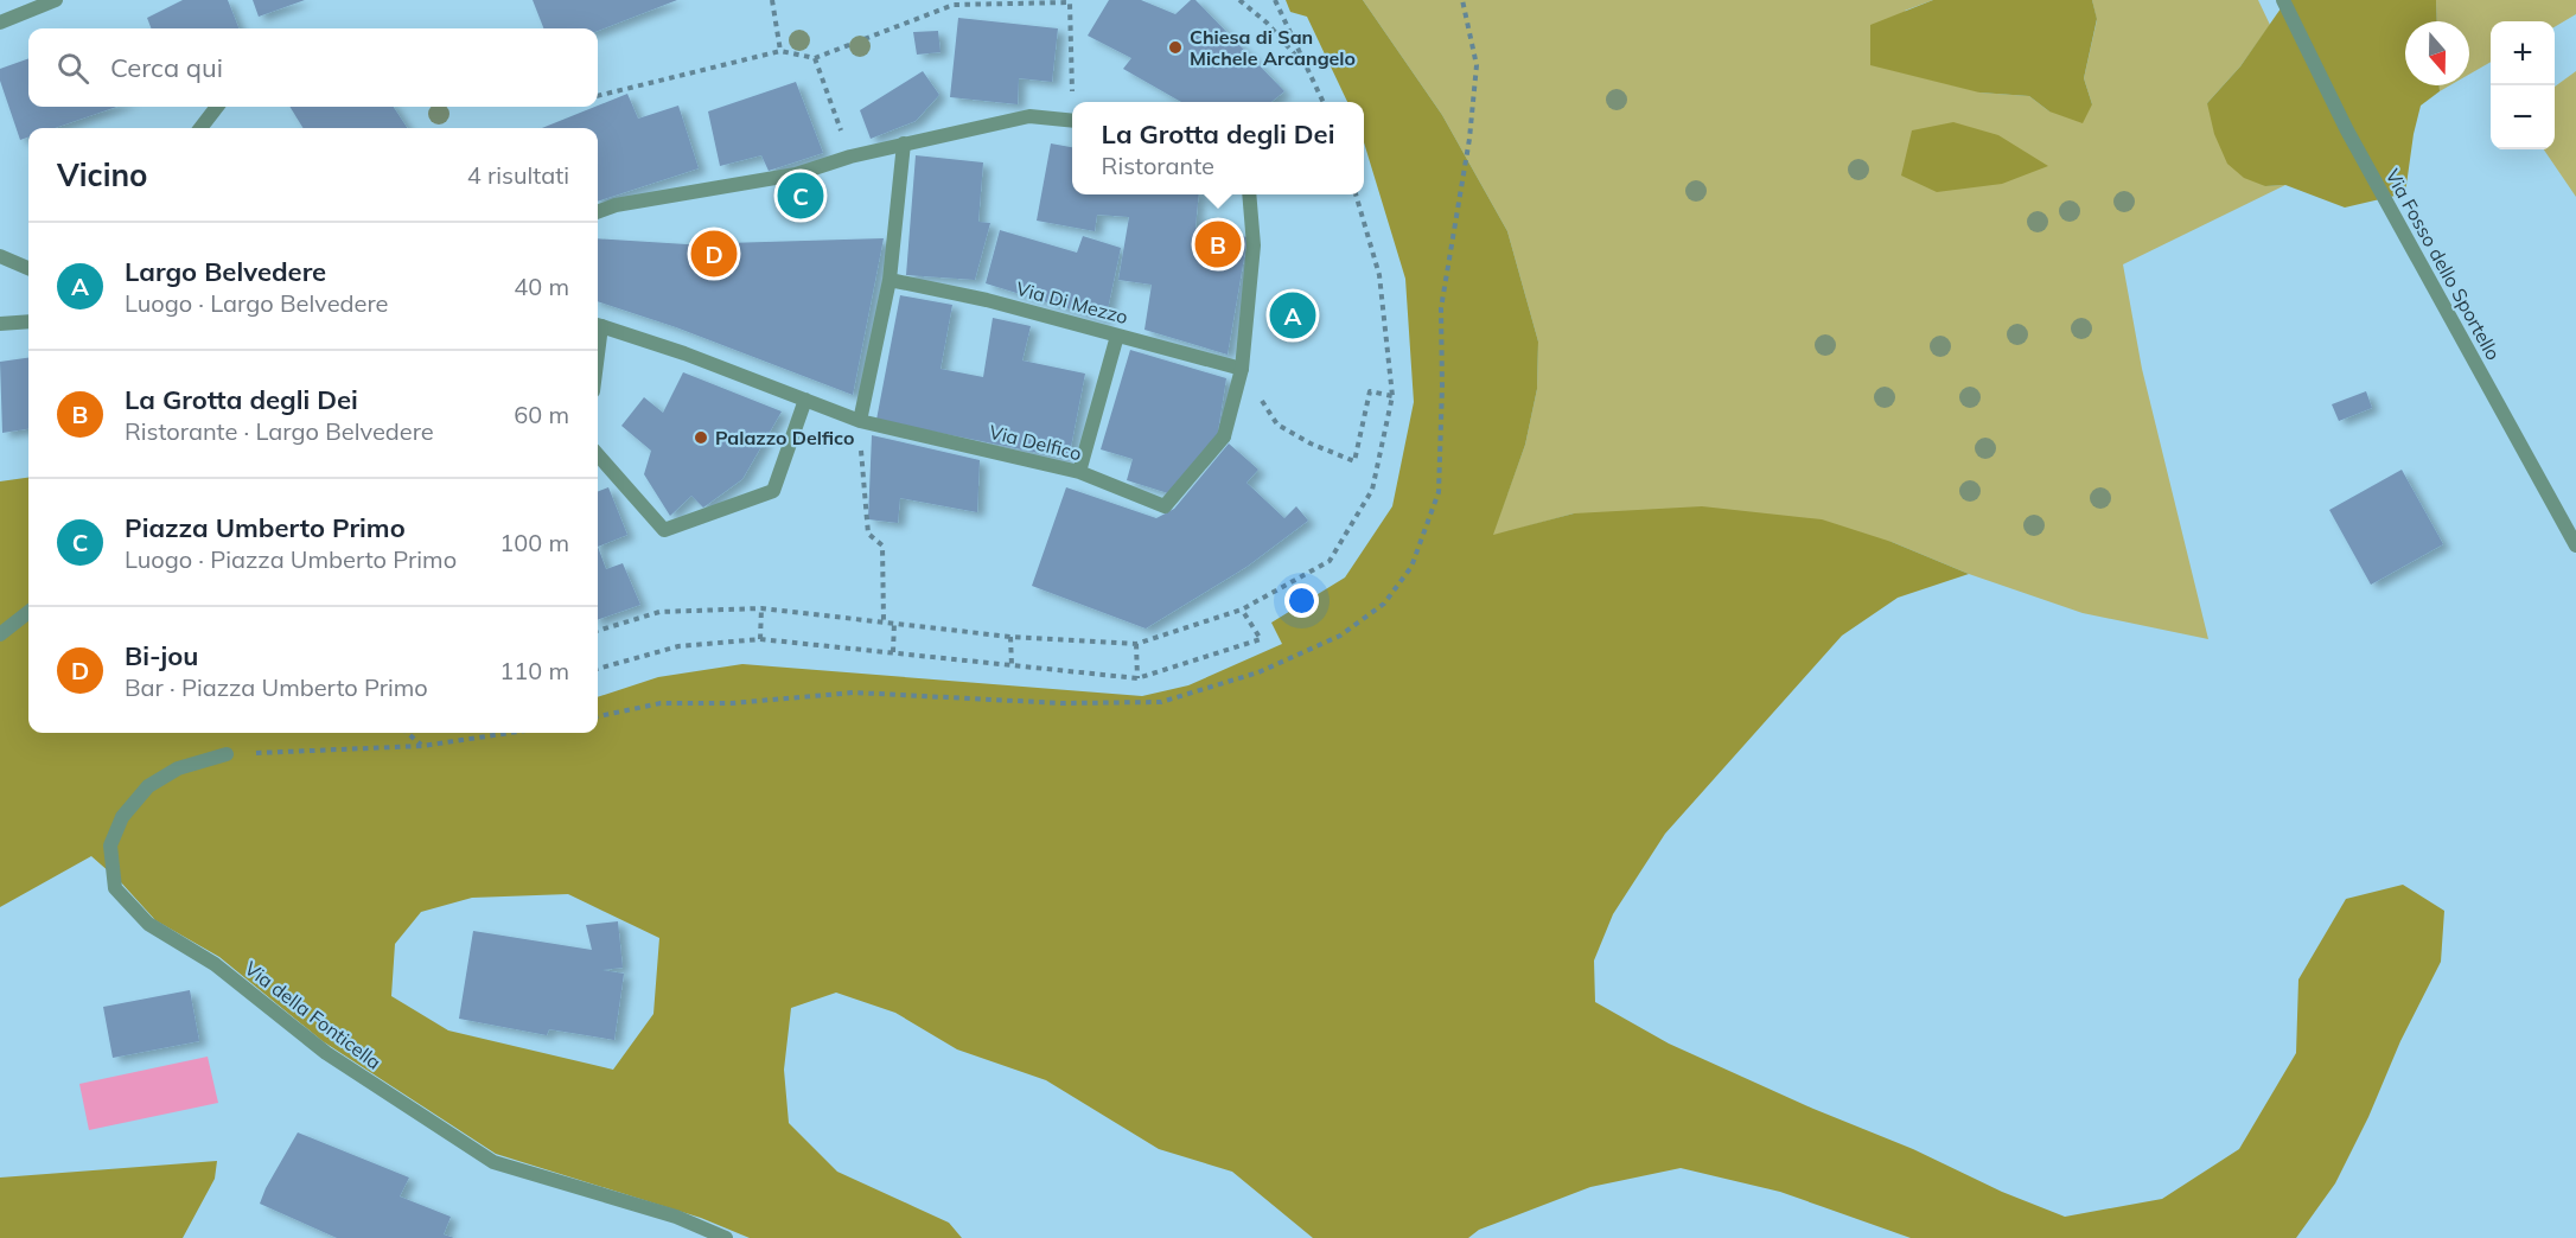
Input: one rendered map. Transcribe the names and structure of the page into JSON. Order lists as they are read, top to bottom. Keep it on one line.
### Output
{"streets":{"street":["Via Fosso dello Sportello","Via Di Mezzo","Via Delfico","Via della Fonticella"]},"crossings":[["Via Di Mezzo","Via Delfico"]],"places":["Chiesa di San Michele Arcangelo","Palazzo Delfico"],"north":"bottom","page":{"map_buttons":["+","−"],"search":"Cerca qui","popup":["La Grotta degli Dei","Ristorante"],"heading":["Vicino","4 risultati"],"pins":["C","B","D","A"],"list":[{"mark":"A","name":"Largo Belvedere","note":"Luogo · Largo Belvedere","value":"40 m"},{"mark":"B","name":"La Grotta degli Dei","note":"Ristorante · Largo Belvedere","value":"60 m"},{"mark":"C","name":"Piazza Umberto Primo","note":"Luogo · Piazza Umberto Primo","value":"100 m"},{"mark":"D","name":"Bi-jou","note":"Bar · Piazza Umberto Primo","value":"110 m"}]}}
